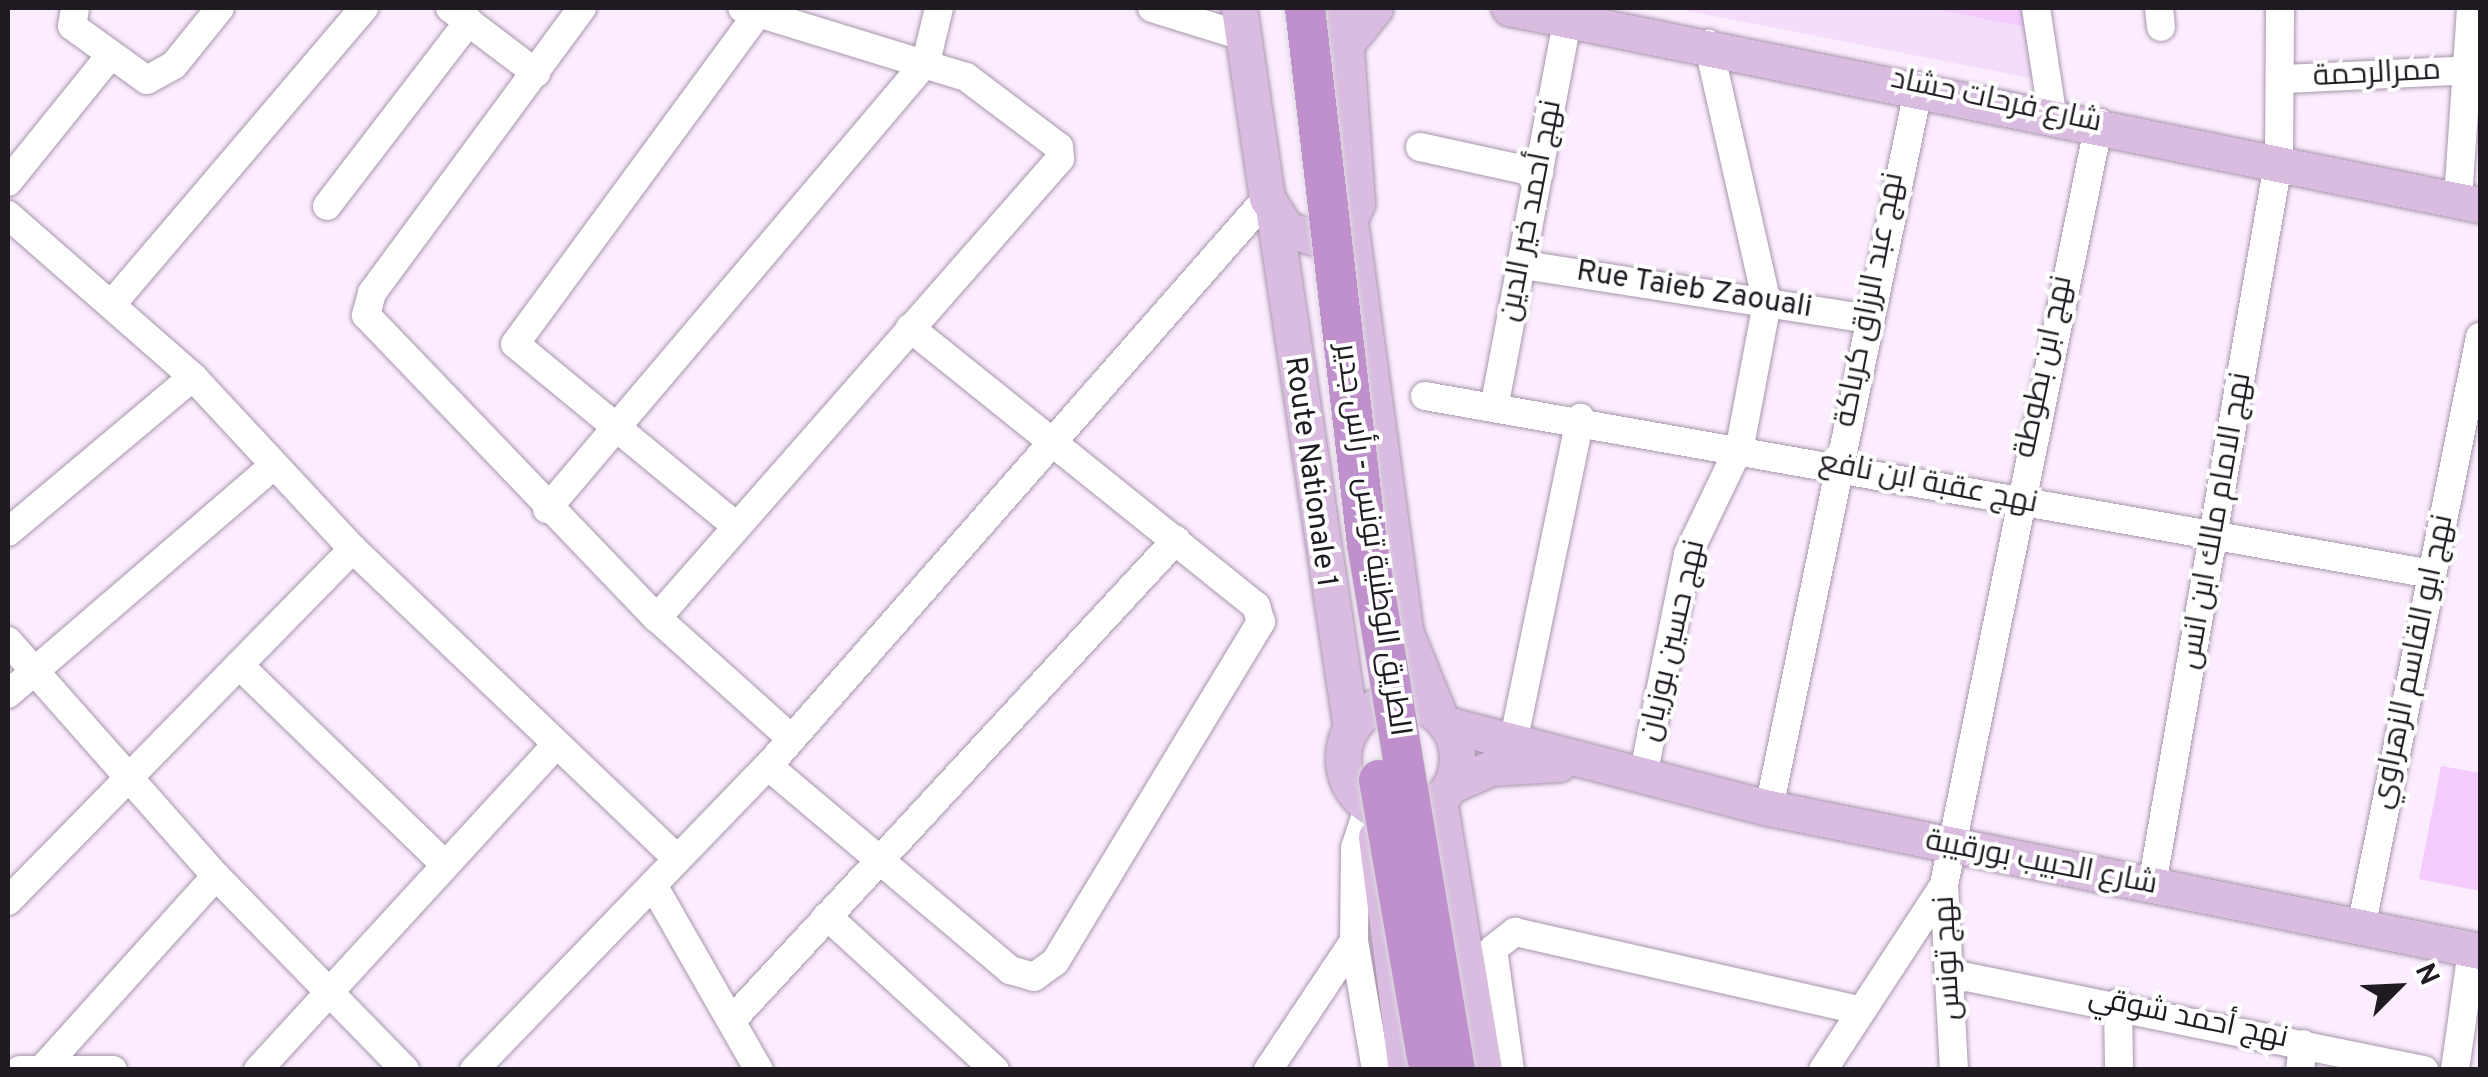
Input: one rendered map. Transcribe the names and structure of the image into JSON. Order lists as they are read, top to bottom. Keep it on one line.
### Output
{"streets":{"highway":["الطريق الوطنية تونس - رأس جدير"],"main road":["شارع فرحات حشاد","Route Nationale 1","شارع الحبيب بورقيبة"],"street":["ممرالرحمة","نهج أحمد خير الدين","Rue Taieb Zaouali","نهج عبد الرزاق كرباكة","نهج ابن بطوطة","نهج عقبة ابن نافع","نهج الامام مالك ابن انس","نهج حسين بوزيان","نهج ابو القاسم الزهراوي","نهج تونس","نهج أحمد شوقي"]},"crossings":[["ممرالرحمة","نهج الامام مالك ابن انس"],["شارع فرحات حشاد","نهج أحمد خير الدين"],["شارع فرحات حشاد","نهج عبد الرزاق كرباكة"],["شارع فرحات حشاد","نهج ابن بطوطة"],["شارع فرحات حشاد","نهج الامام مالك ابن انس"],["شارع فرحات حشاد","نهج حسين بوزيان"],["نهج أحمد خير الدين","Rue Taieb Zaouali"],["نهج أحمد خير الدين","نهج عقبة ابن نافع"],["Rue Taieb Zaouali","نهج عبد الرزاق كرباكة"],["Rue Taieb Zaouali","نهج حسين بوزيان"],["نهج عبد الرزاق كرباكة","نهج عقبة ابن نافع"],["نهج عبد الرزاق كرباكة","شارع الحبيب بورقيبة"],["نهج ابن بطوطة","نهج عقبة ابن نافع"],["نهج ابن بطوطة","شارع الحبيب بورقيبة"],["نهج ابن بطوطة","نهج تونس"],["نهج عقبة ابن نافع","نهج الامام مالك ابن انس"],["نهج عقبة ابن نافع","نهج حسين بوزيان"],["نهج عقبة ابن نافع","نهج ابو القاسم الزهراوي"],["نهج الامام مالك ابن انس","شارع الحبيب بورقيبة"],["نهج حسين بوزيان","شارع الحبيب بورقيبة"],["نهج ابو القاسم الزهراوي","شارع الحبيب بورقيبة"],["شارع الحبيب بورقيبة","نهج تونس"],["نهج تونس","نهج أحمد شوقي"]],"north":"top right"}
